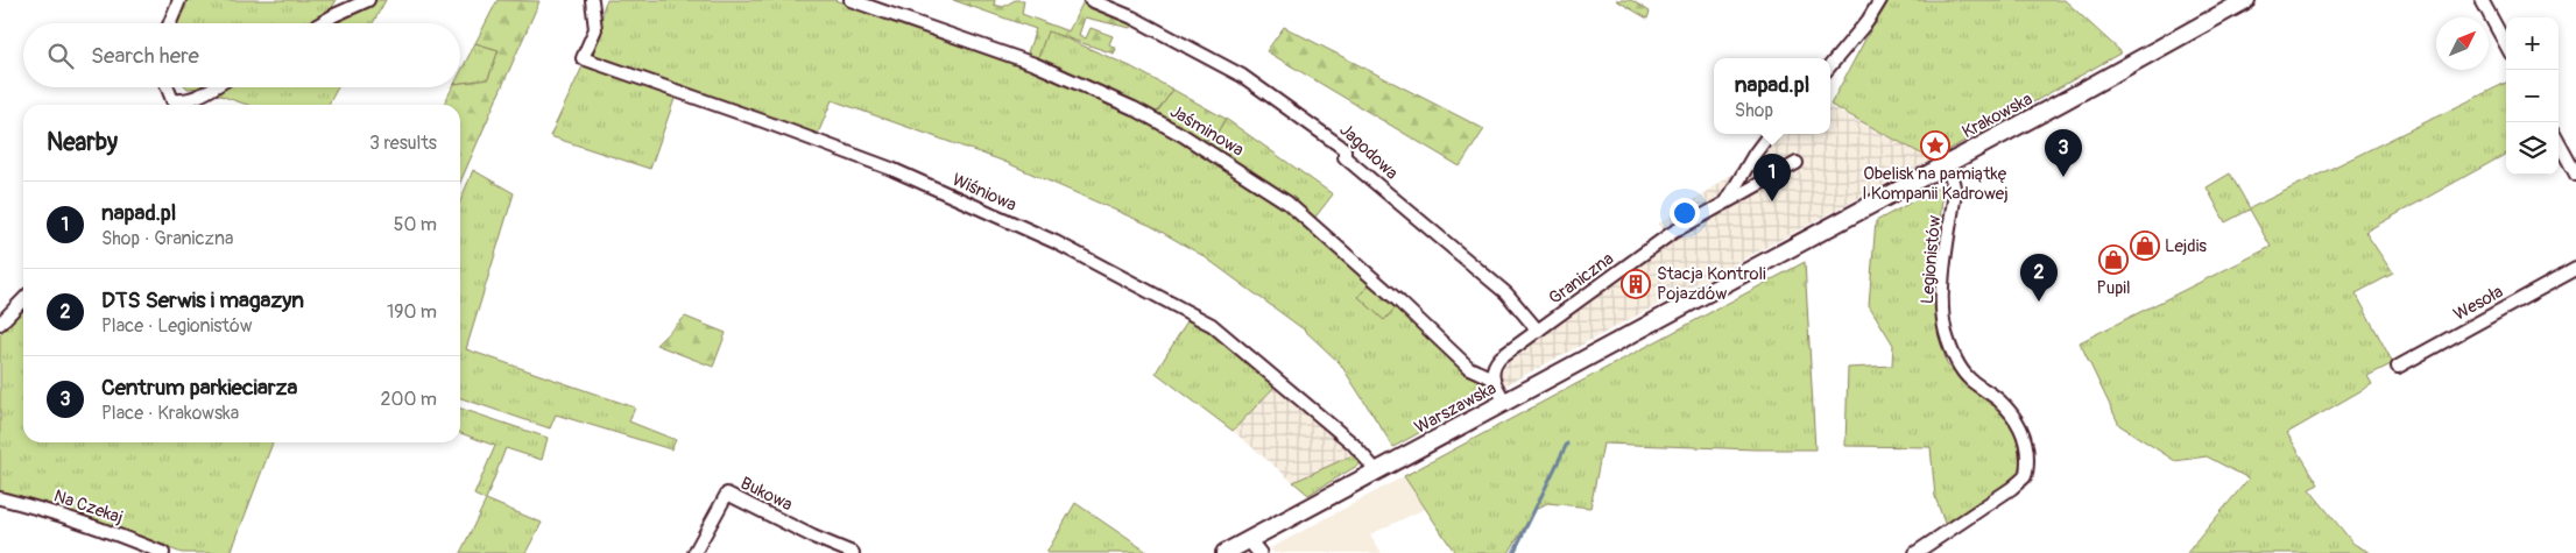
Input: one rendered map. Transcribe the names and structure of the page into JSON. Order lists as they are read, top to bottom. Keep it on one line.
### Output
{"streets":{"main road":["Krakowska","Warszawska"],"street":["Jaśminowa","Jagodowa","Wiśniowa","Legionistów","Graniczna","Wesoła","Bukowa","Na Czekaj"]},"crossings":[["Krakowska","Legionistów"],["Krakowska","Warszawska"],["Jaśminowa","Graniczna"],["Jagodowa","Graniczna"],["Wiśniowa","Warszawska"]],"places":{"place":["Obelisk na pamiątkę I Kompanii Kadrowej"],"shop":["Lejdis","Pupil"],"building":["Stacja Kontroli Pojazdów"]},"north":"top right","page":{"map_buttons":["+","−"],"search":"Search here","popup":["napad.pl","Shop"],"heading":["Nearby","3 results"],"pins":["3","1","2"],"list":[{"mark":"1","name":"napad.pl","note":"Shop · Graniczna","value":"50 m"},{"mark":"2","name":"DTS Serwis i magazyn","note":"Place · Legionistów","value":"190 m"},{"mark":"3","name":"Centrum parkieciarza","note":"Place · Krakowska","value":"200 m"}]}}
